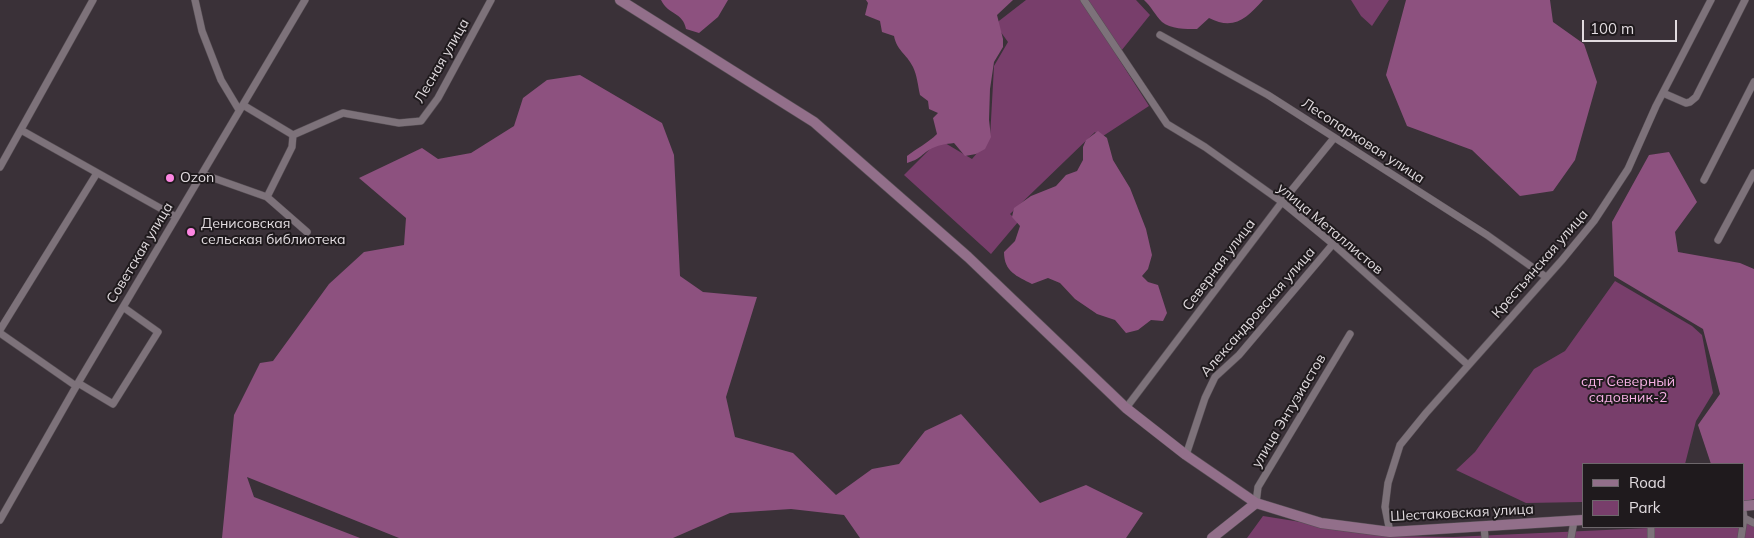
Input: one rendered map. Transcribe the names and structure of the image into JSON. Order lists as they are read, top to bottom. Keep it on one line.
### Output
{"streets":{"main road":["Шестаковская улица"],"street":["Лесная улица","Лесопарковая улица","улица Металлистов","Советская улица","Крестьянская улица","Северная улица","Александровская улица","улица Энтузиастов"]},"crossings":[["Лесопарковая улица","Крестьянская улица"],["Лесопарковая улица","Северная улица"],["улица Металлистов","Крестьянская улица"],["улица Металлистов","Северная улица"],["улица Металлистов","Александровская улица"],["Крестьянская улица","Шестаковская улица"],["Северная улица","Шестаковская улица"],["Александровская улица","Шестаковская улица"],["улица Энтузиастов","Шестаковская улица"]],"parks":["сдт Северный садовник-2"],"places":["Ozon","Денисовская сельская библиотека"],"legend":["Road","Park"],"scale_bar":"100 m"}
